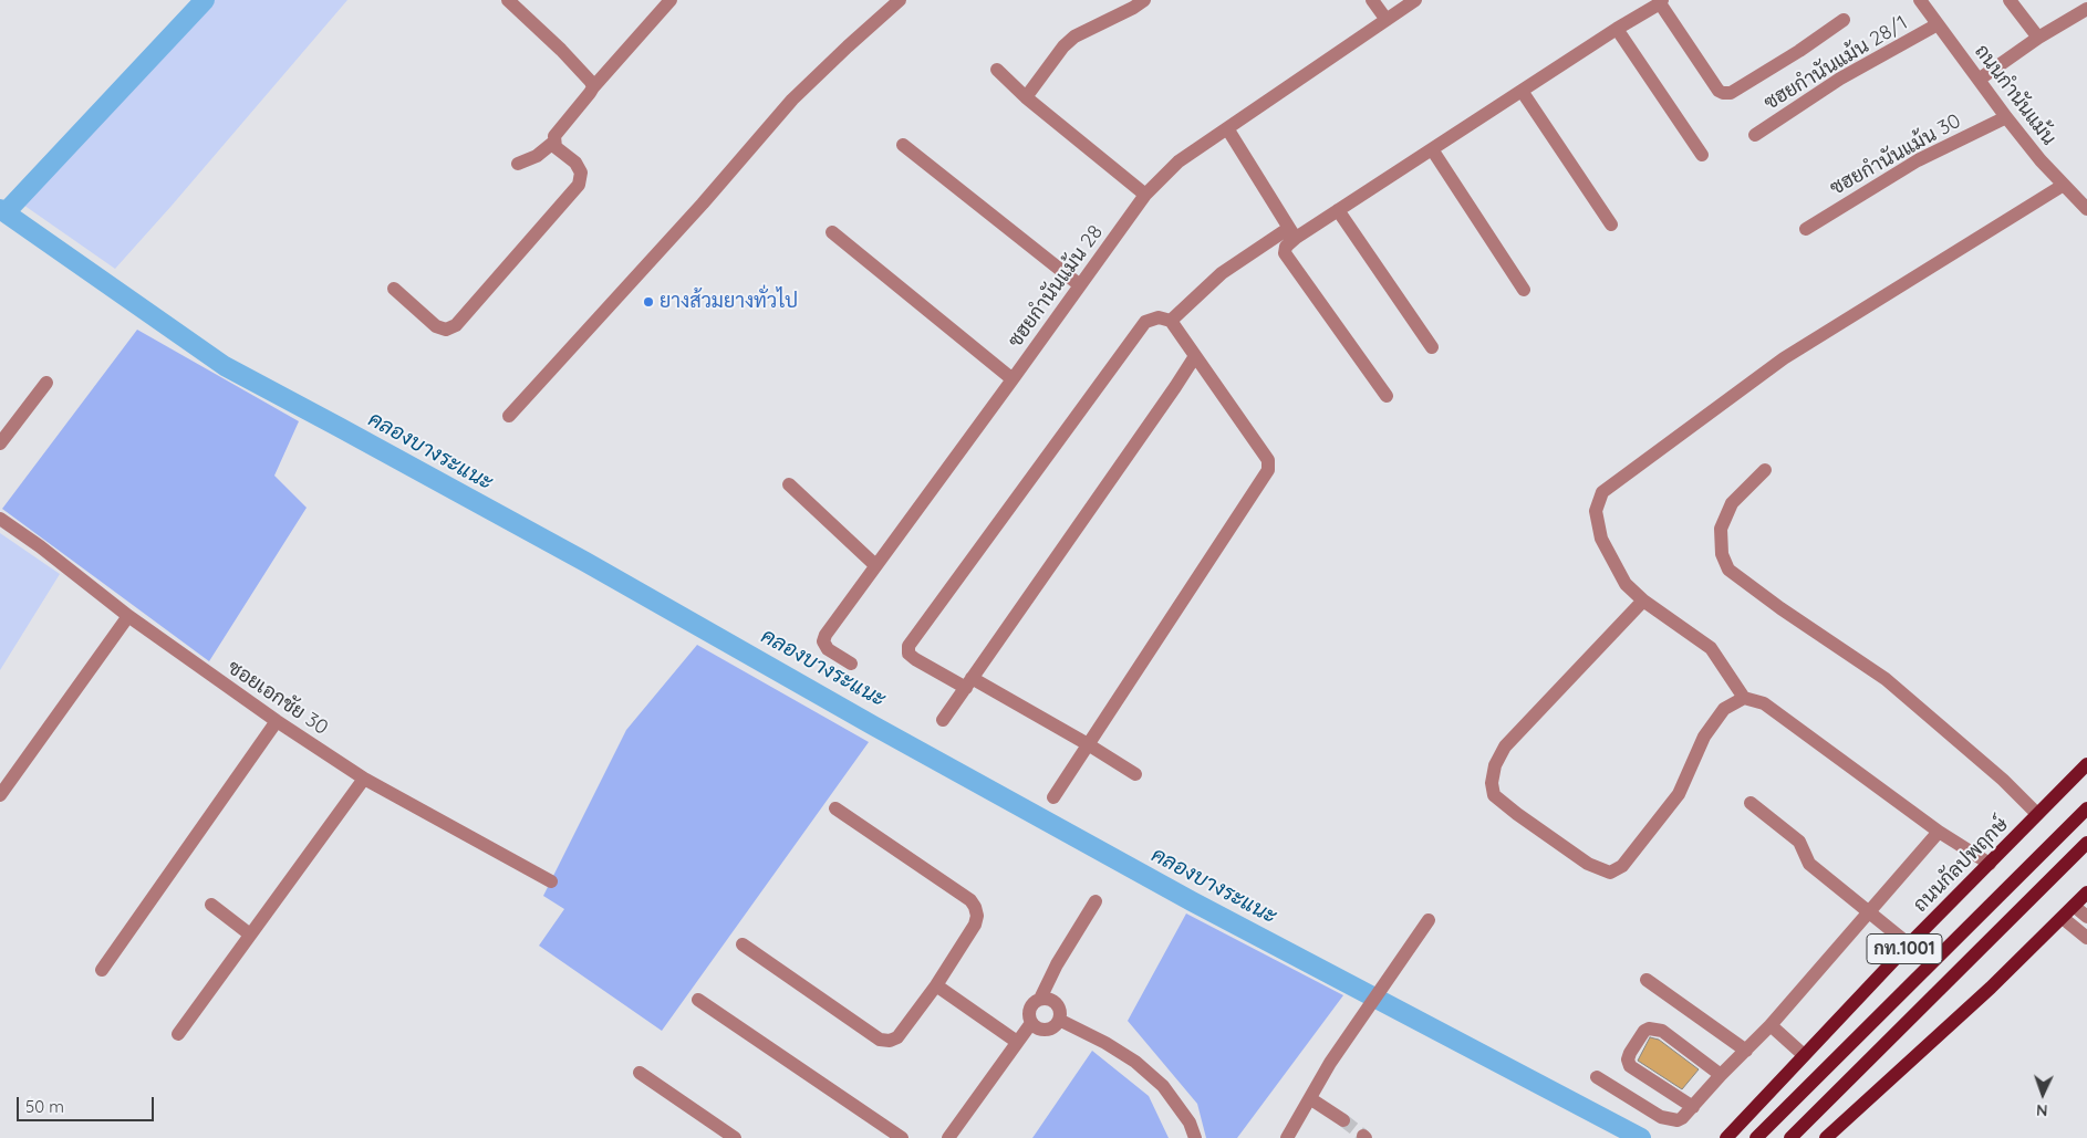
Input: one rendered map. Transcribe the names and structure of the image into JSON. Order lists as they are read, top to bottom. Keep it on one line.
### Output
{"streets":{"main road":["ถนนกัลปพฤกษ์","กท.1001"],"street":["ซฮยกำนันแม้น 28/1","ถนนกำนันแม้น","ซฮยกำนันแม้น 30","ซฮยกำนันแม้น 28","ซอยเอกชัย 30"]},"crossings":[["ซฮยกำนันแม้น 28/1","ถนนกำนันแม้น"],["ถนนกำนันแม้น","ซฮยกำนันแม้น 30"]],"water":["คลองบางระแนะ"],"places":["ยางส้วมยางทั่วไป"],"scale_bar":"50 m","north":"bottom"}
